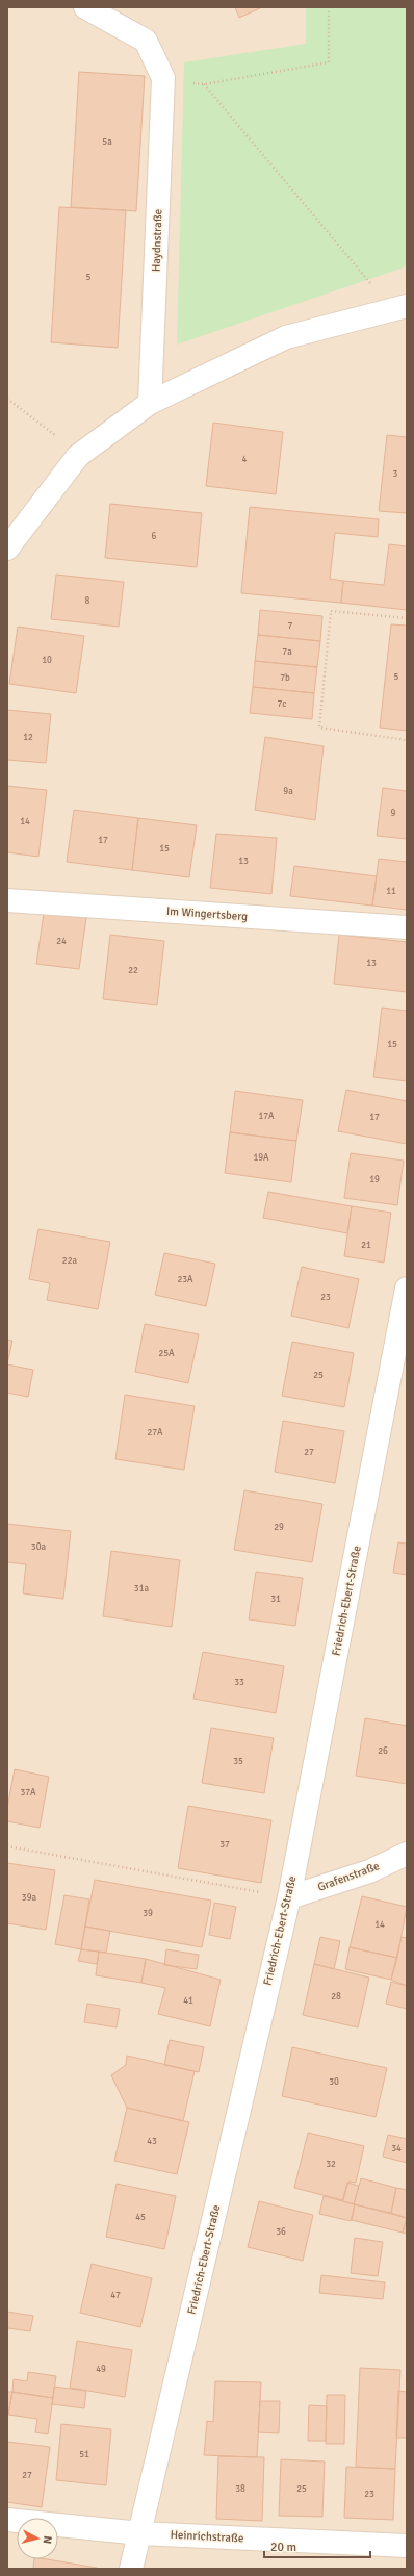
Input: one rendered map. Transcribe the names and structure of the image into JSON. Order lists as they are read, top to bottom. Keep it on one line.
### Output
{"streets":{"street":["Haydnstraße","Im Wingertsberg","Friedrich-Ebert-Straße","Grafenstraße","Heinrichstraße"]},"crossings":[["Friedrich-Ebert-Straße","Grafenstraße"],["Friedrich-Ebert-Straße","Heinrichstraße"]],"house_numbers":["5a","5","4","3","6","8","7","7a","10","5","7b","7c","12","9a","9","14","17","15","13","11","24","13","22","15","17A","17","19A","19","21","22a","23A","23","25A","25","27A","27","29","30a","31a","31","33","26","35","37A","37","39a","39","14","28","41","30","43","34","32","45","36","47","49","51","27","38","25","23"],"scale_bar":"20 m","north":"right"}
